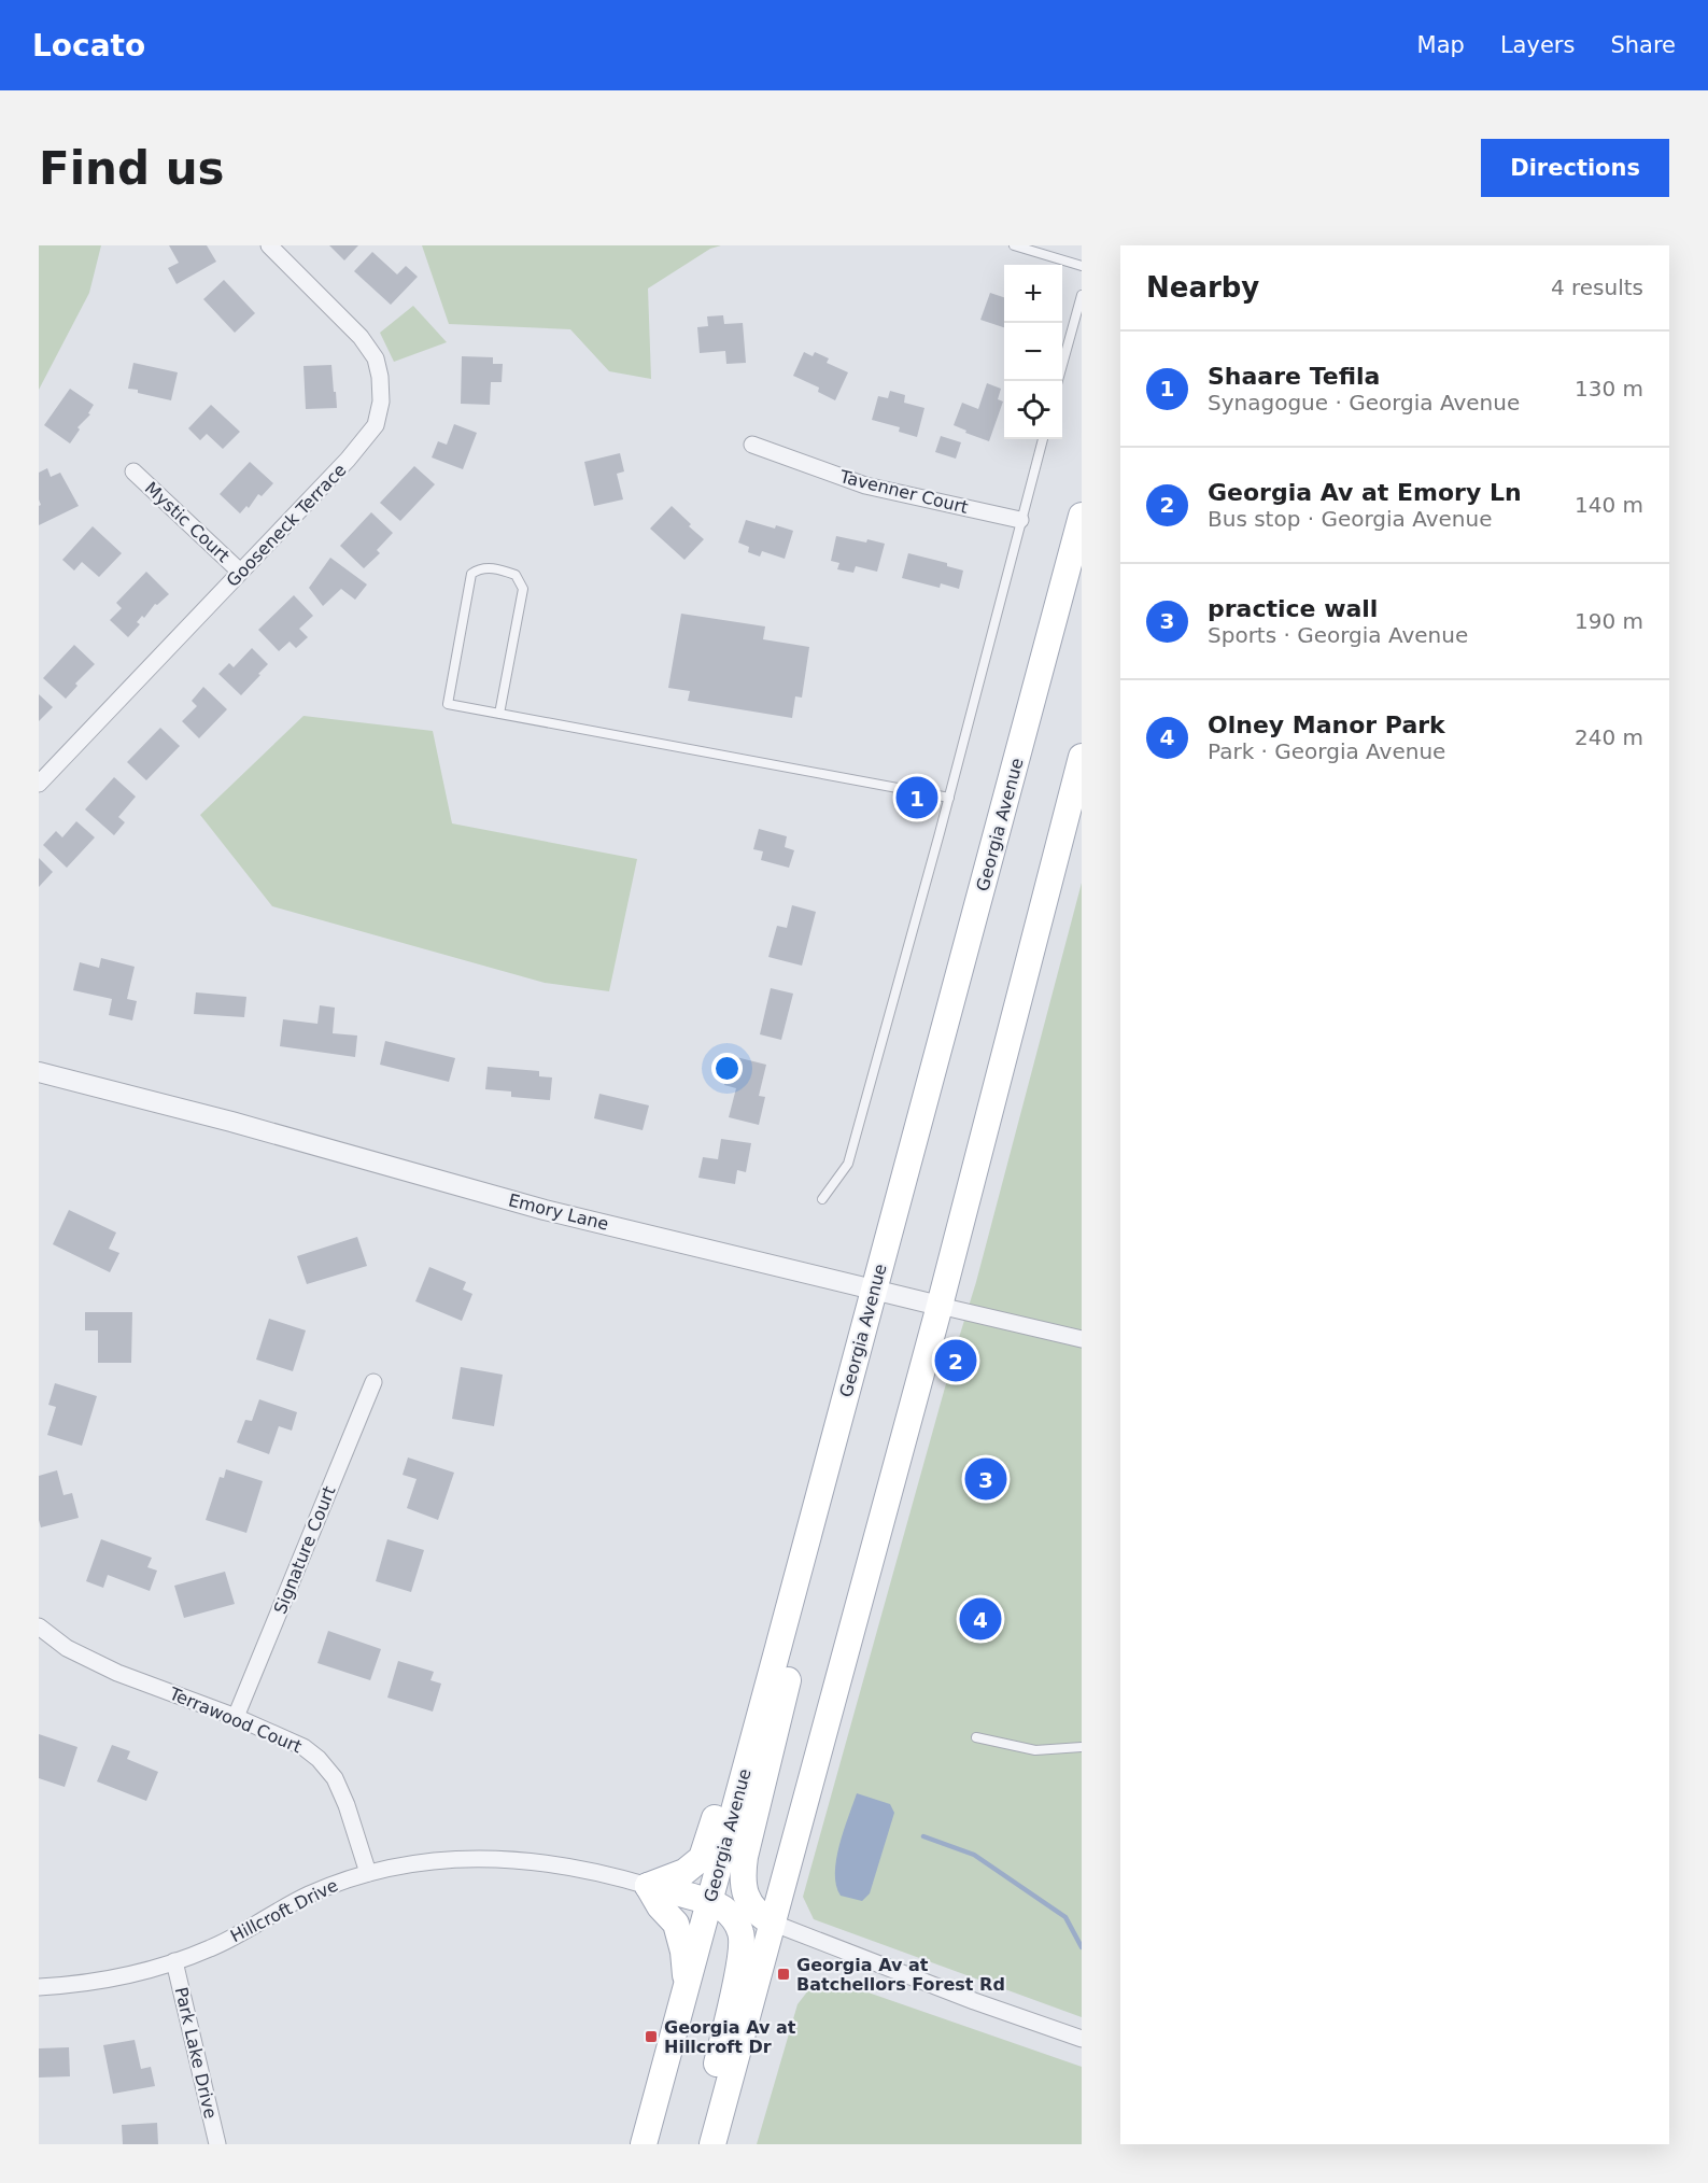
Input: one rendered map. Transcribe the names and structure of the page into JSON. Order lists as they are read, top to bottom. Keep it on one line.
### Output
{"streets":{"main road":["Georgia Avenue"],"street":["Tavenner Court","Mystic Court","Gooseneck Terrace","Emory Lane","Signature Court","Terrawood Court","Hillcroft Drive","Park Lake Drive"]},"crossings":[["Mystic Court","Gooseneck Terrace"],["Georgia Avenue","Emory Lane"],["Signature Court","Terrawood Court"],["Terrawood Court","Hillcroft Drive"],["Hillcroft Drive","Park Lake Drive"]],"places":{"transit":["Georgia Av at Batchellors Forest Rd","Georgia Av at Hillcroft Dr"]},"page":{"header":"Locato","nav":["Map","Layers","Share"],"buttons":"Directions","title":"Find us","heading":["Nearby","4 results"],"map_buttons":["+","−"],"list":[{"mark":"1","name":"Shaare Tefila","note":"Synagogue · Georgia Avenue","value":"130 m"},{"mark":"2","name":"Georgia Av at Emory Ln","note":"Bus stop · Georgia Avenue","value":"140 m"},{"mark":"3","name":"practice wall","note":"Sports · Georgia Avenue","value":"190 m"},{"mark":"4","name":"Olney Manor Park","note":"Park · Georgia Avenue","value":"240 m"}],"pins":["1","2","3","4"]}}
